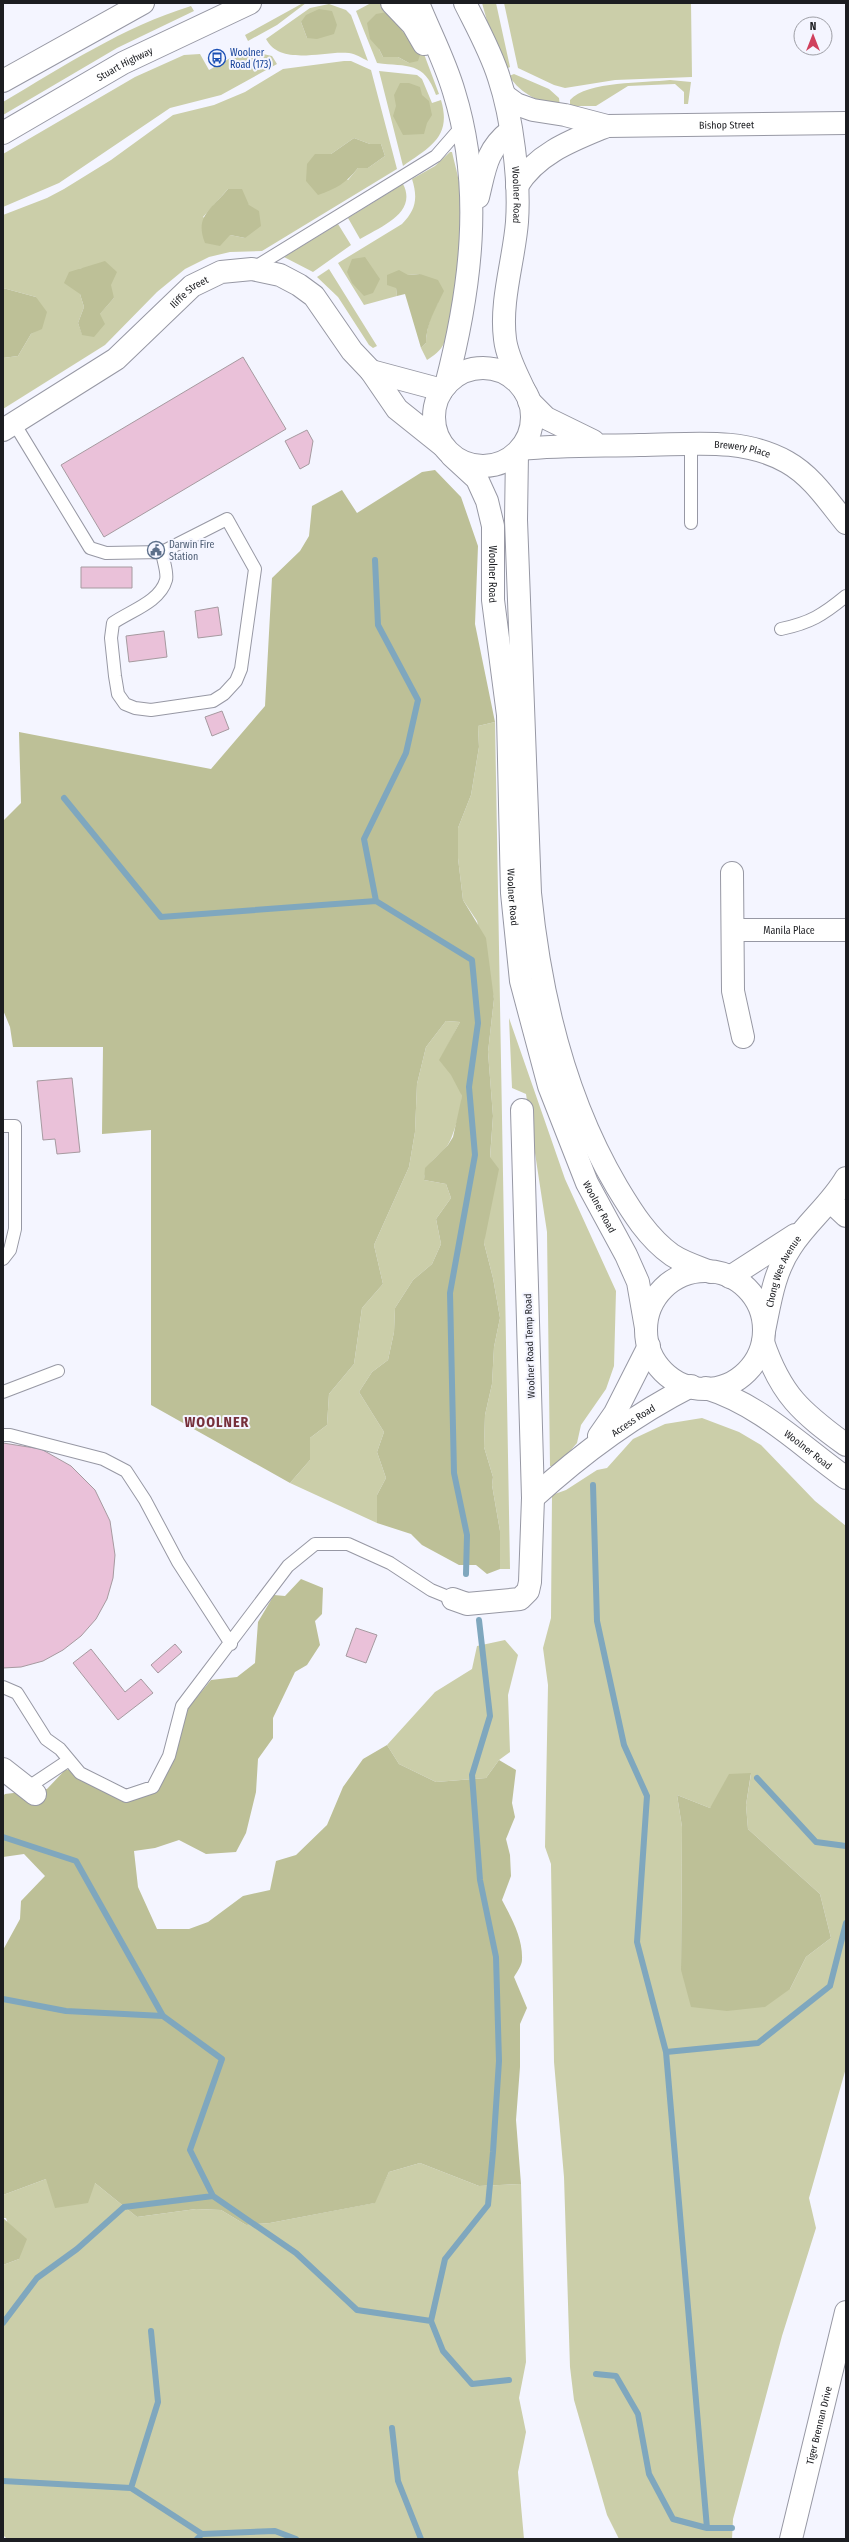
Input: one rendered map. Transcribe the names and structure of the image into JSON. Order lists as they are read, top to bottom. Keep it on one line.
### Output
{"streets":{"main road":["Stuart Highway","Bishop Street","Woolner Road","Iliffe Street","Brewery Place","Manila Place","Chong Wee Avenue","Woolner Road Temp Road","Access Road","Tiger Brennan Drive"]},"crossings":[["Bishop Street","Woolner Road"],["Woolner Road","Iliffe Street"],["Woolner Road","Chong Wee Avenue"],["Woolner Road","Access Road"],["Chong Wee Avenue","Access Road"],["Woolner Road Temp Road","Access Road"]],"districts":["WOOLNER"],"places":{"bus stop":["Woolner Road (173)"],"public building":["Darwin Fire Station"]},"north":"top"}
